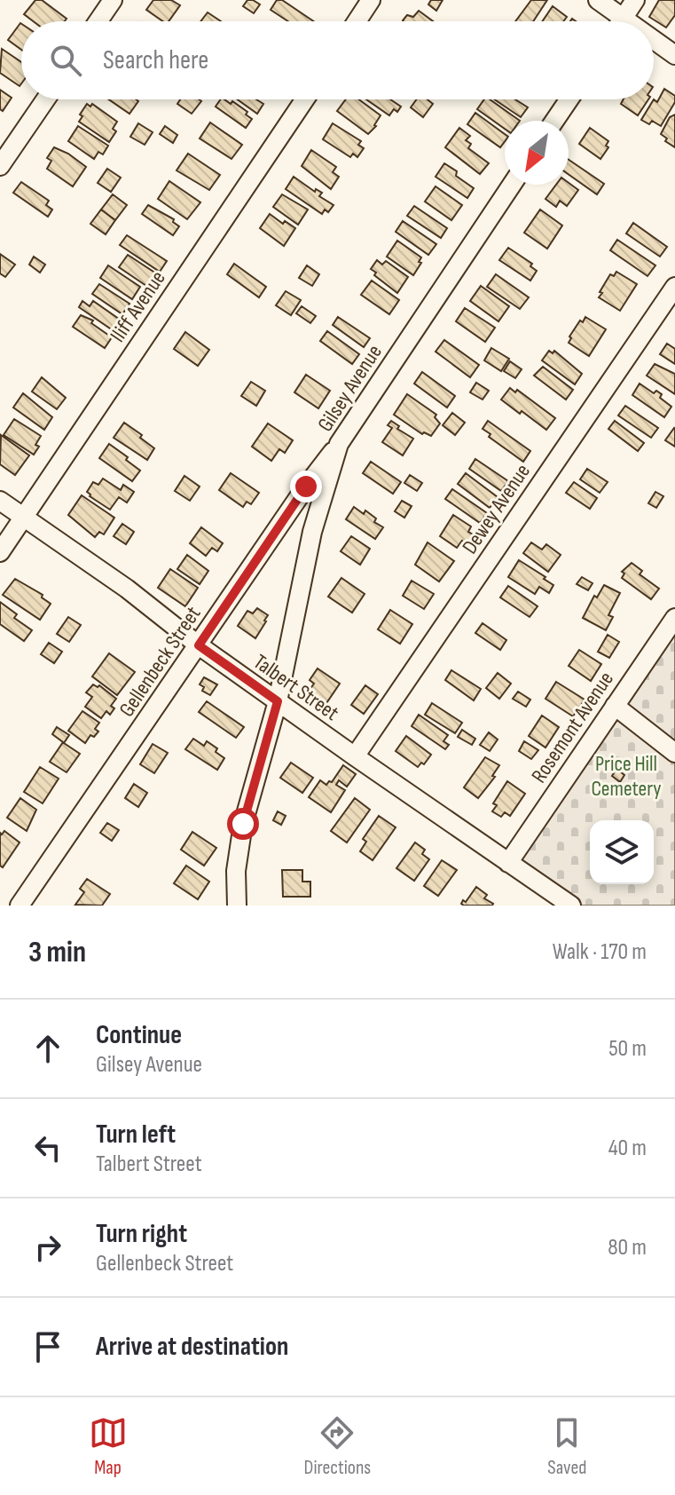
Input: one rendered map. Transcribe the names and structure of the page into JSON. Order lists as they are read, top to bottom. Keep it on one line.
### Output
{"streets":{"street":["Iliff Avenue","Gilsey Avenue","Dewey Avenue","Gellenbeck Street","Talbert Street","Rosemont Avenue"]},"crossings":[["Iliff Avenue","Talbert Street"],["Gilsey Avenue","Gellenbeck Street"],["Gilsey Avenue","Talbert Street"],["Dewey Avenue","Talbert Street"],["Gellenbeck Street","Talbert Street"],["Talbert Street","Rosemont Avenue"]],"parks":["Price Hill Cemetery"],"north":"bottom left","page":{"search":"Search here","heading":["3 min","Walk · 170 m"],"list":[["Continue","Gilsey Avenue","50 m"],["Turn left","Talbert Street","40 m"],["Turn right","Gellenbeck Street","80 m"],"Arrive at destination"],"nav":["Map","Directions","Saved"]}}
